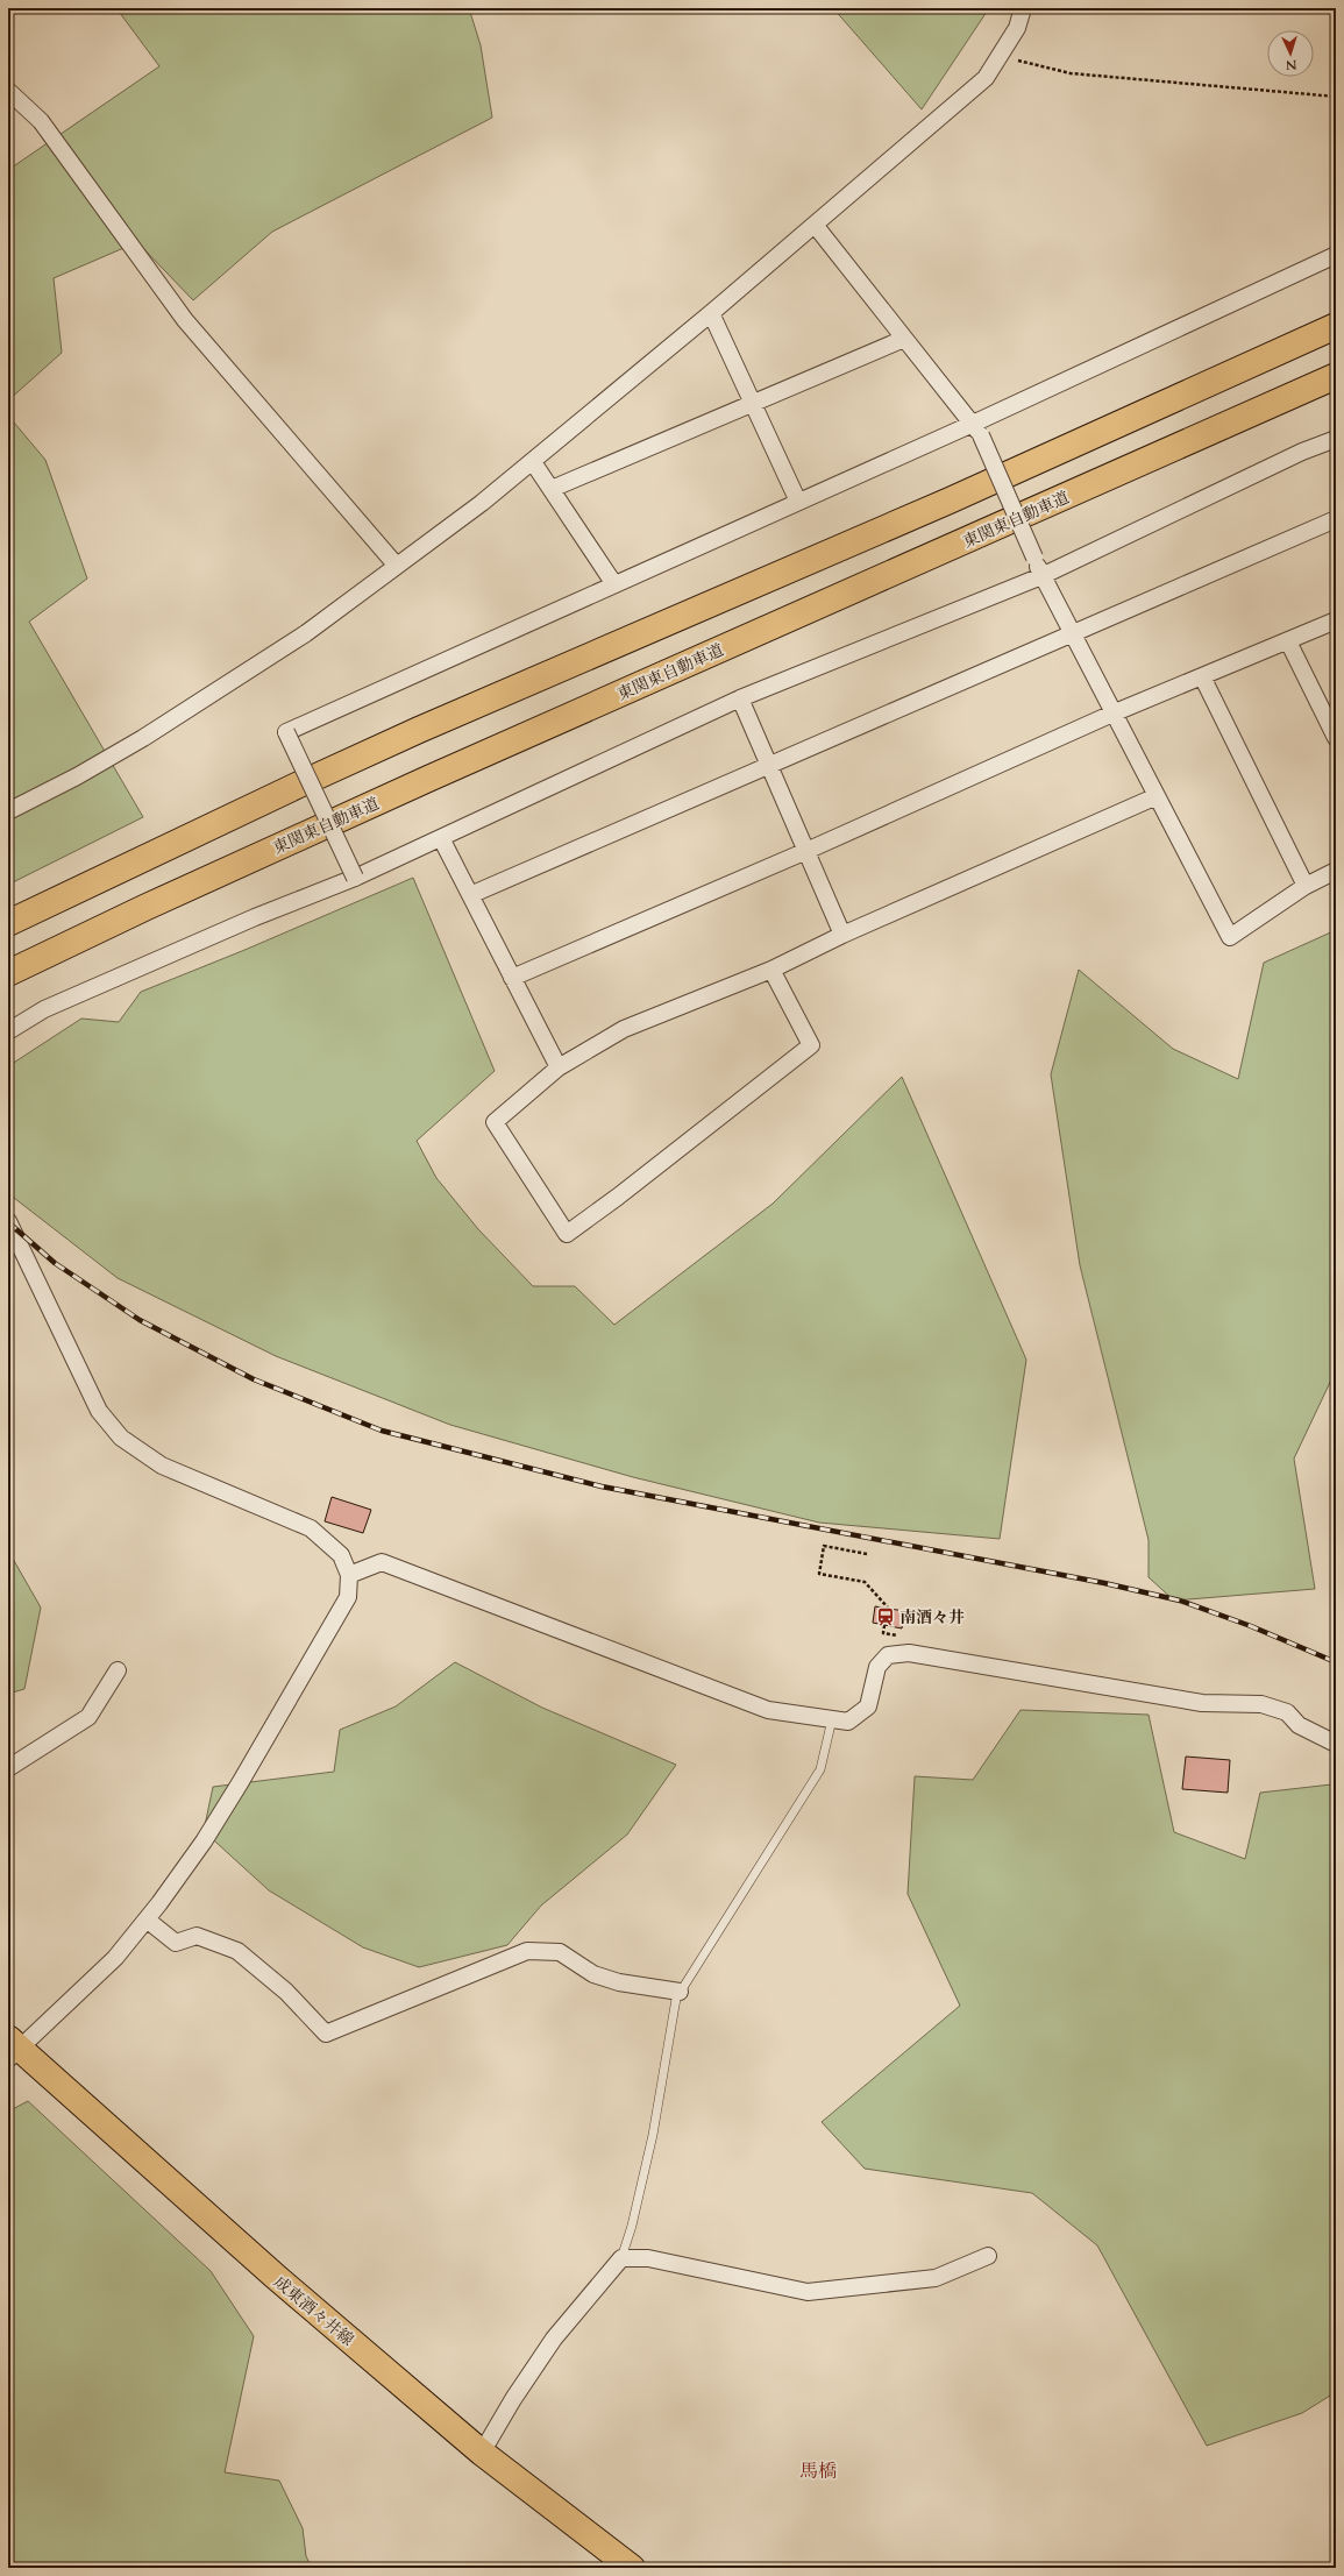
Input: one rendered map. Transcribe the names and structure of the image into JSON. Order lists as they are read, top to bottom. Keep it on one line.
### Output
{"streets":{"main road":["東関東自動車道","成東酒々井線"]},"districts":["馬橋"],"places":{"station":["南酒々井"]},"north":"bottom"}
